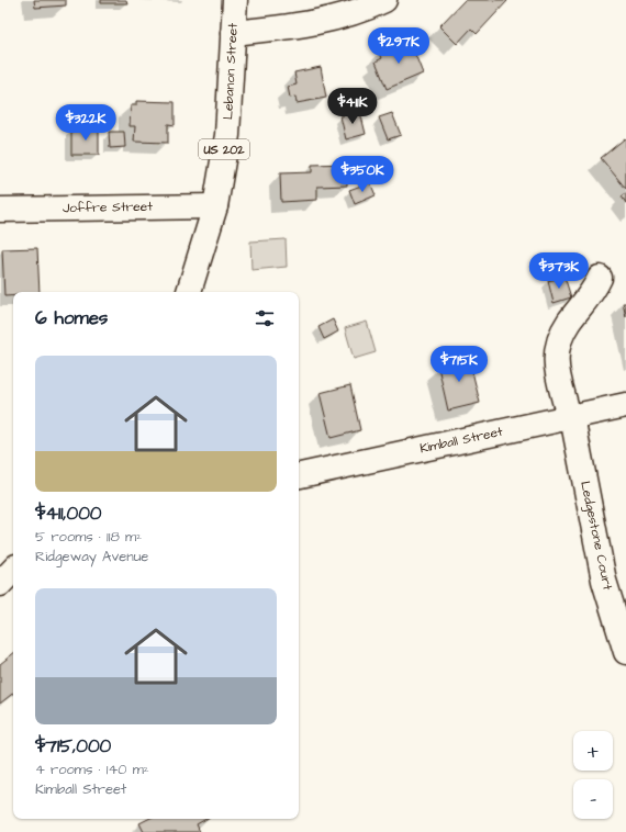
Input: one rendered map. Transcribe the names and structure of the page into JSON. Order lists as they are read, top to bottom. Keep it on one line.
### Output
{"streets":{"main road":["Lebanon Street","US 202","Joffre Street","Kimball Street","Ledgestone Court"]},"crossings":[["Lebanon Street","Joffre Street"],["Kimball Street","Ledgestone Court"]],"page":{"price":["$297K","$411K","$322K","$350K","$373K","$715K"],"heading":"6 homes","list":[{"name":"$411,000","note":"5 rooms · 118 m² · Ridgeway Avenue"},{"name":"$715,000","note":"4 rooms · 140 m² · Kimball Street"}],"map_buttons":["+","−"]}}
